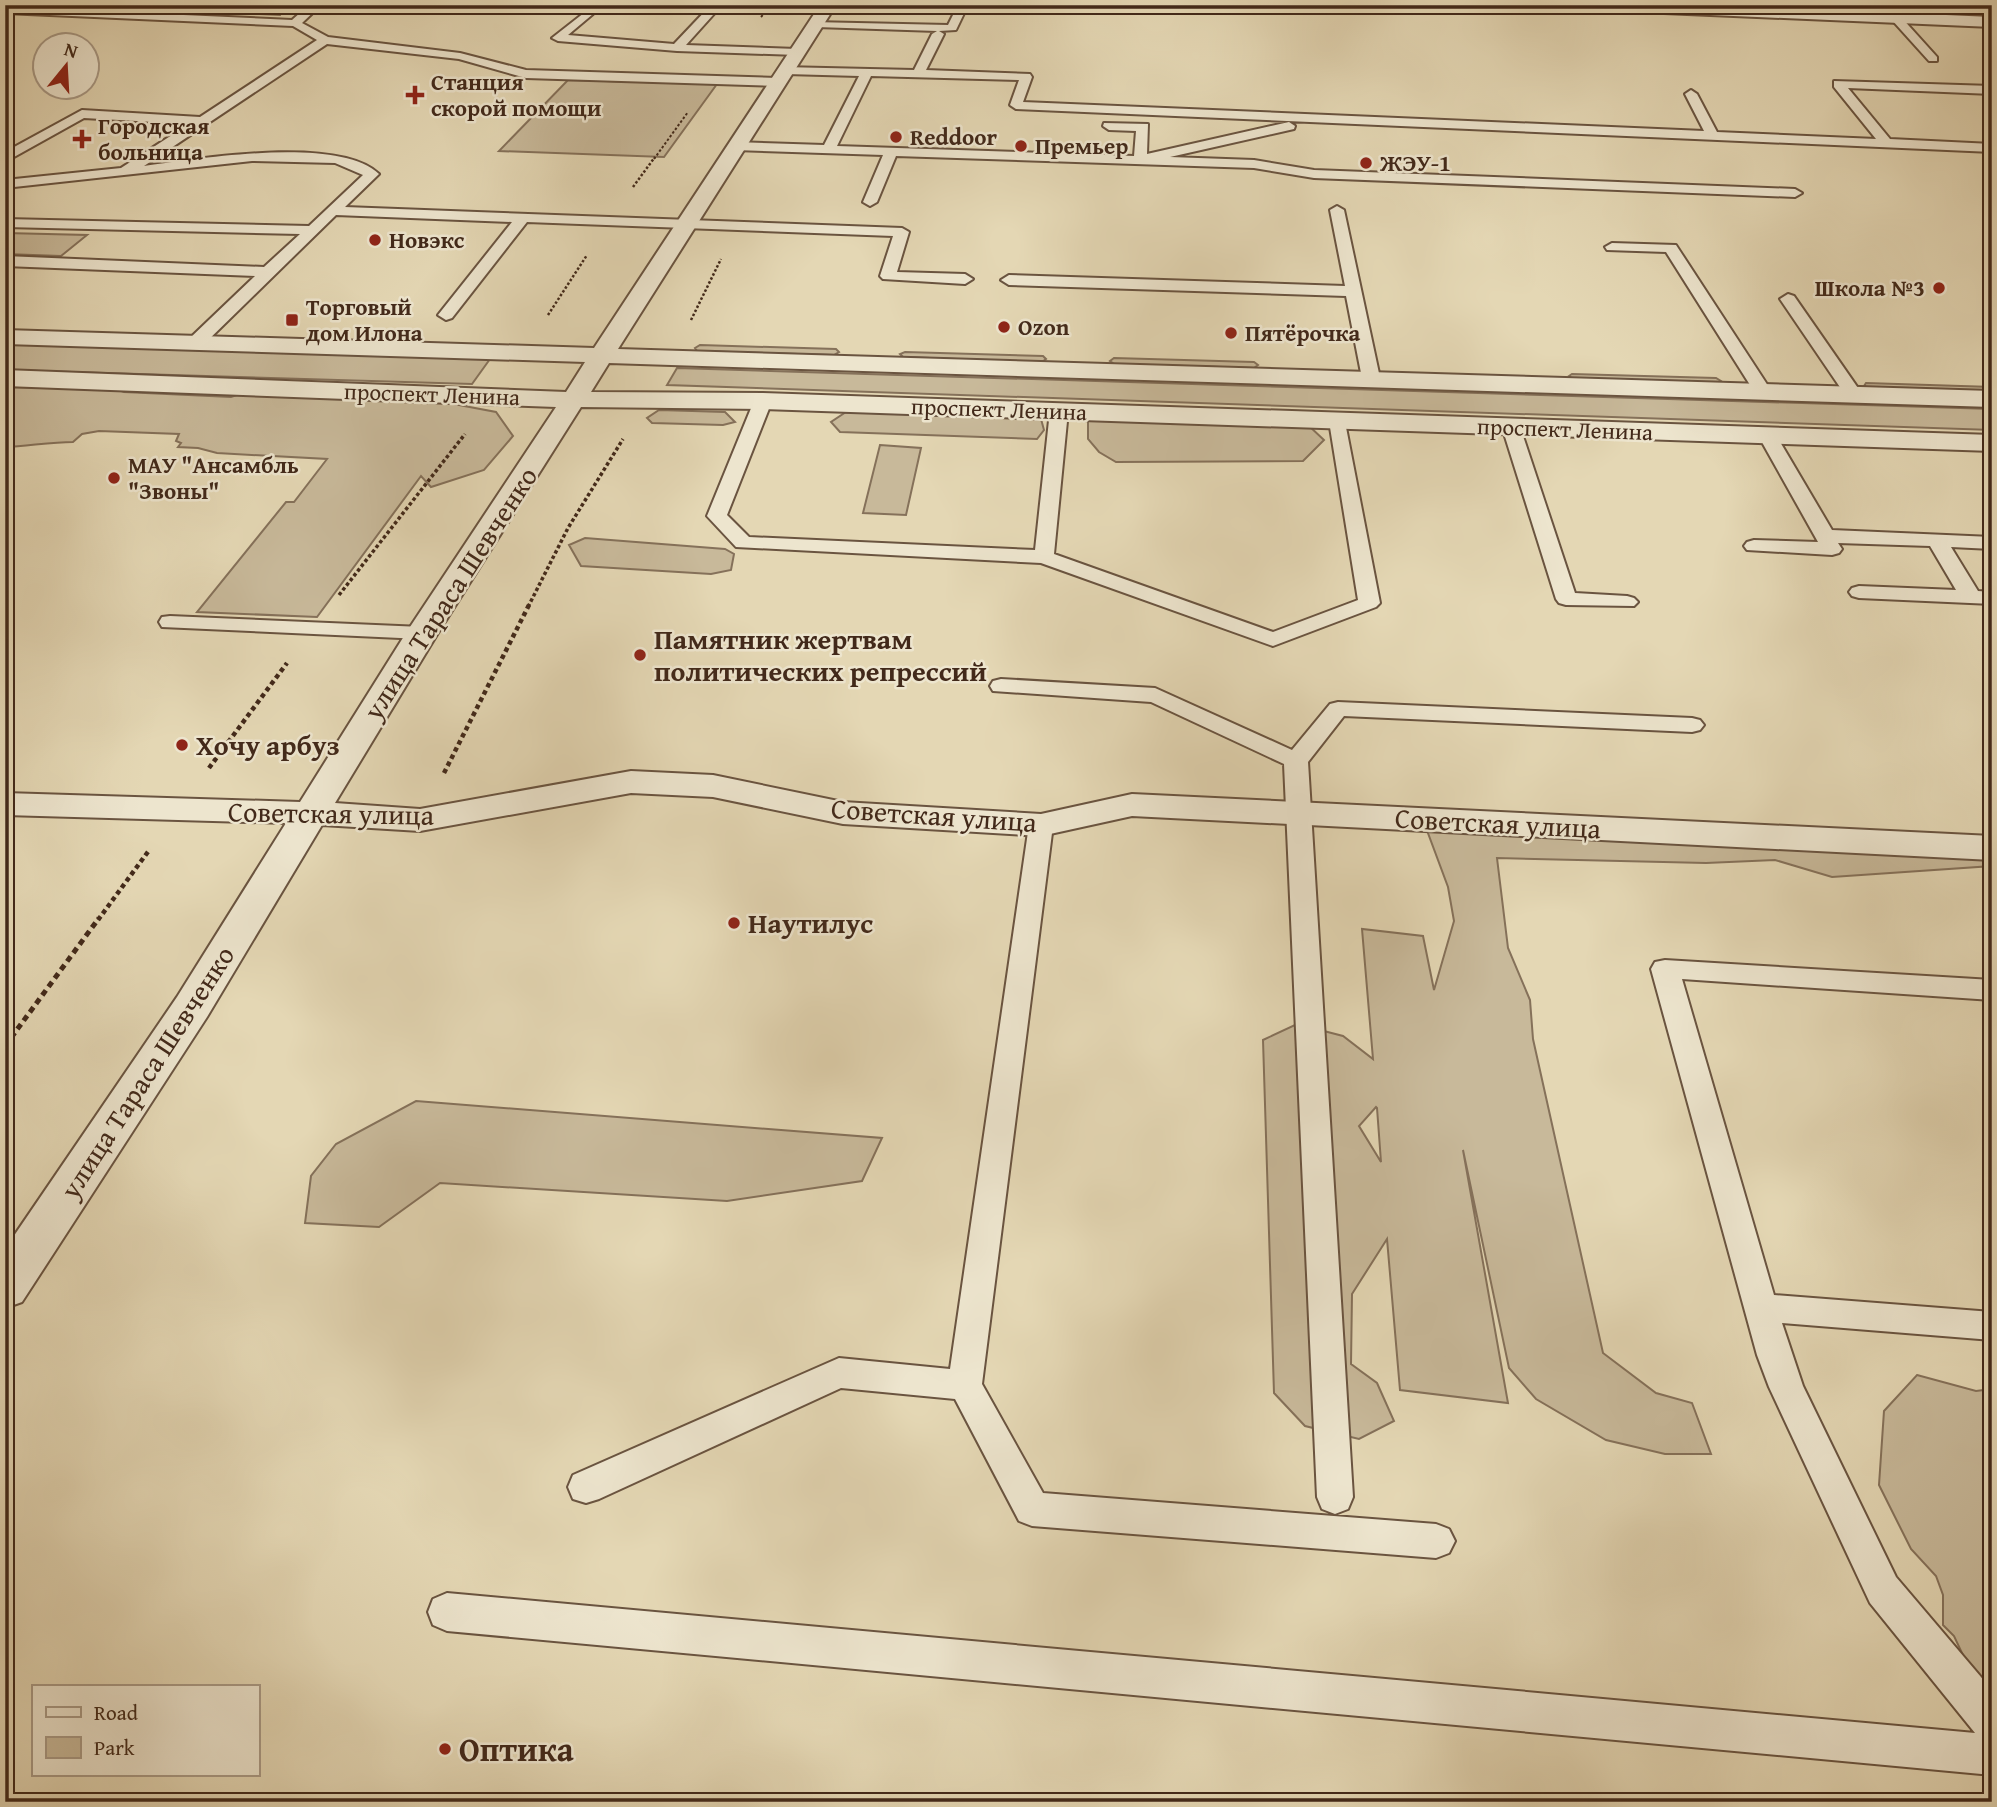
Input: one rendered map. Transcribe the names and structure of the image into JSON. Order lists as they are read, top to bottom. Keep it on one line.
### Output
{"streets":{"street":["проспект Ленина","улица Тараса Шевченко","Советская улица"]},"crossings":[["проспект Ленина","улица Тараса Шевченко"],["улица Тараса Шевченко","Советская улица"]],"places":{"health":["Станция скорой помощи","Городская больница"],"other":["Reddoor","Премьер","ЖЭУ-1","Новэкс","Школа №3","Ozon","Пятёрочка","МАУ \"Ансамбль \"Звоны\"","Памятник жертвам политических репрессий","Хочу арбуз","Наутилус","Оптика"],"transit":["Торговый дом Илона"]},"legend":["Road","Park"],"north":"top"}
